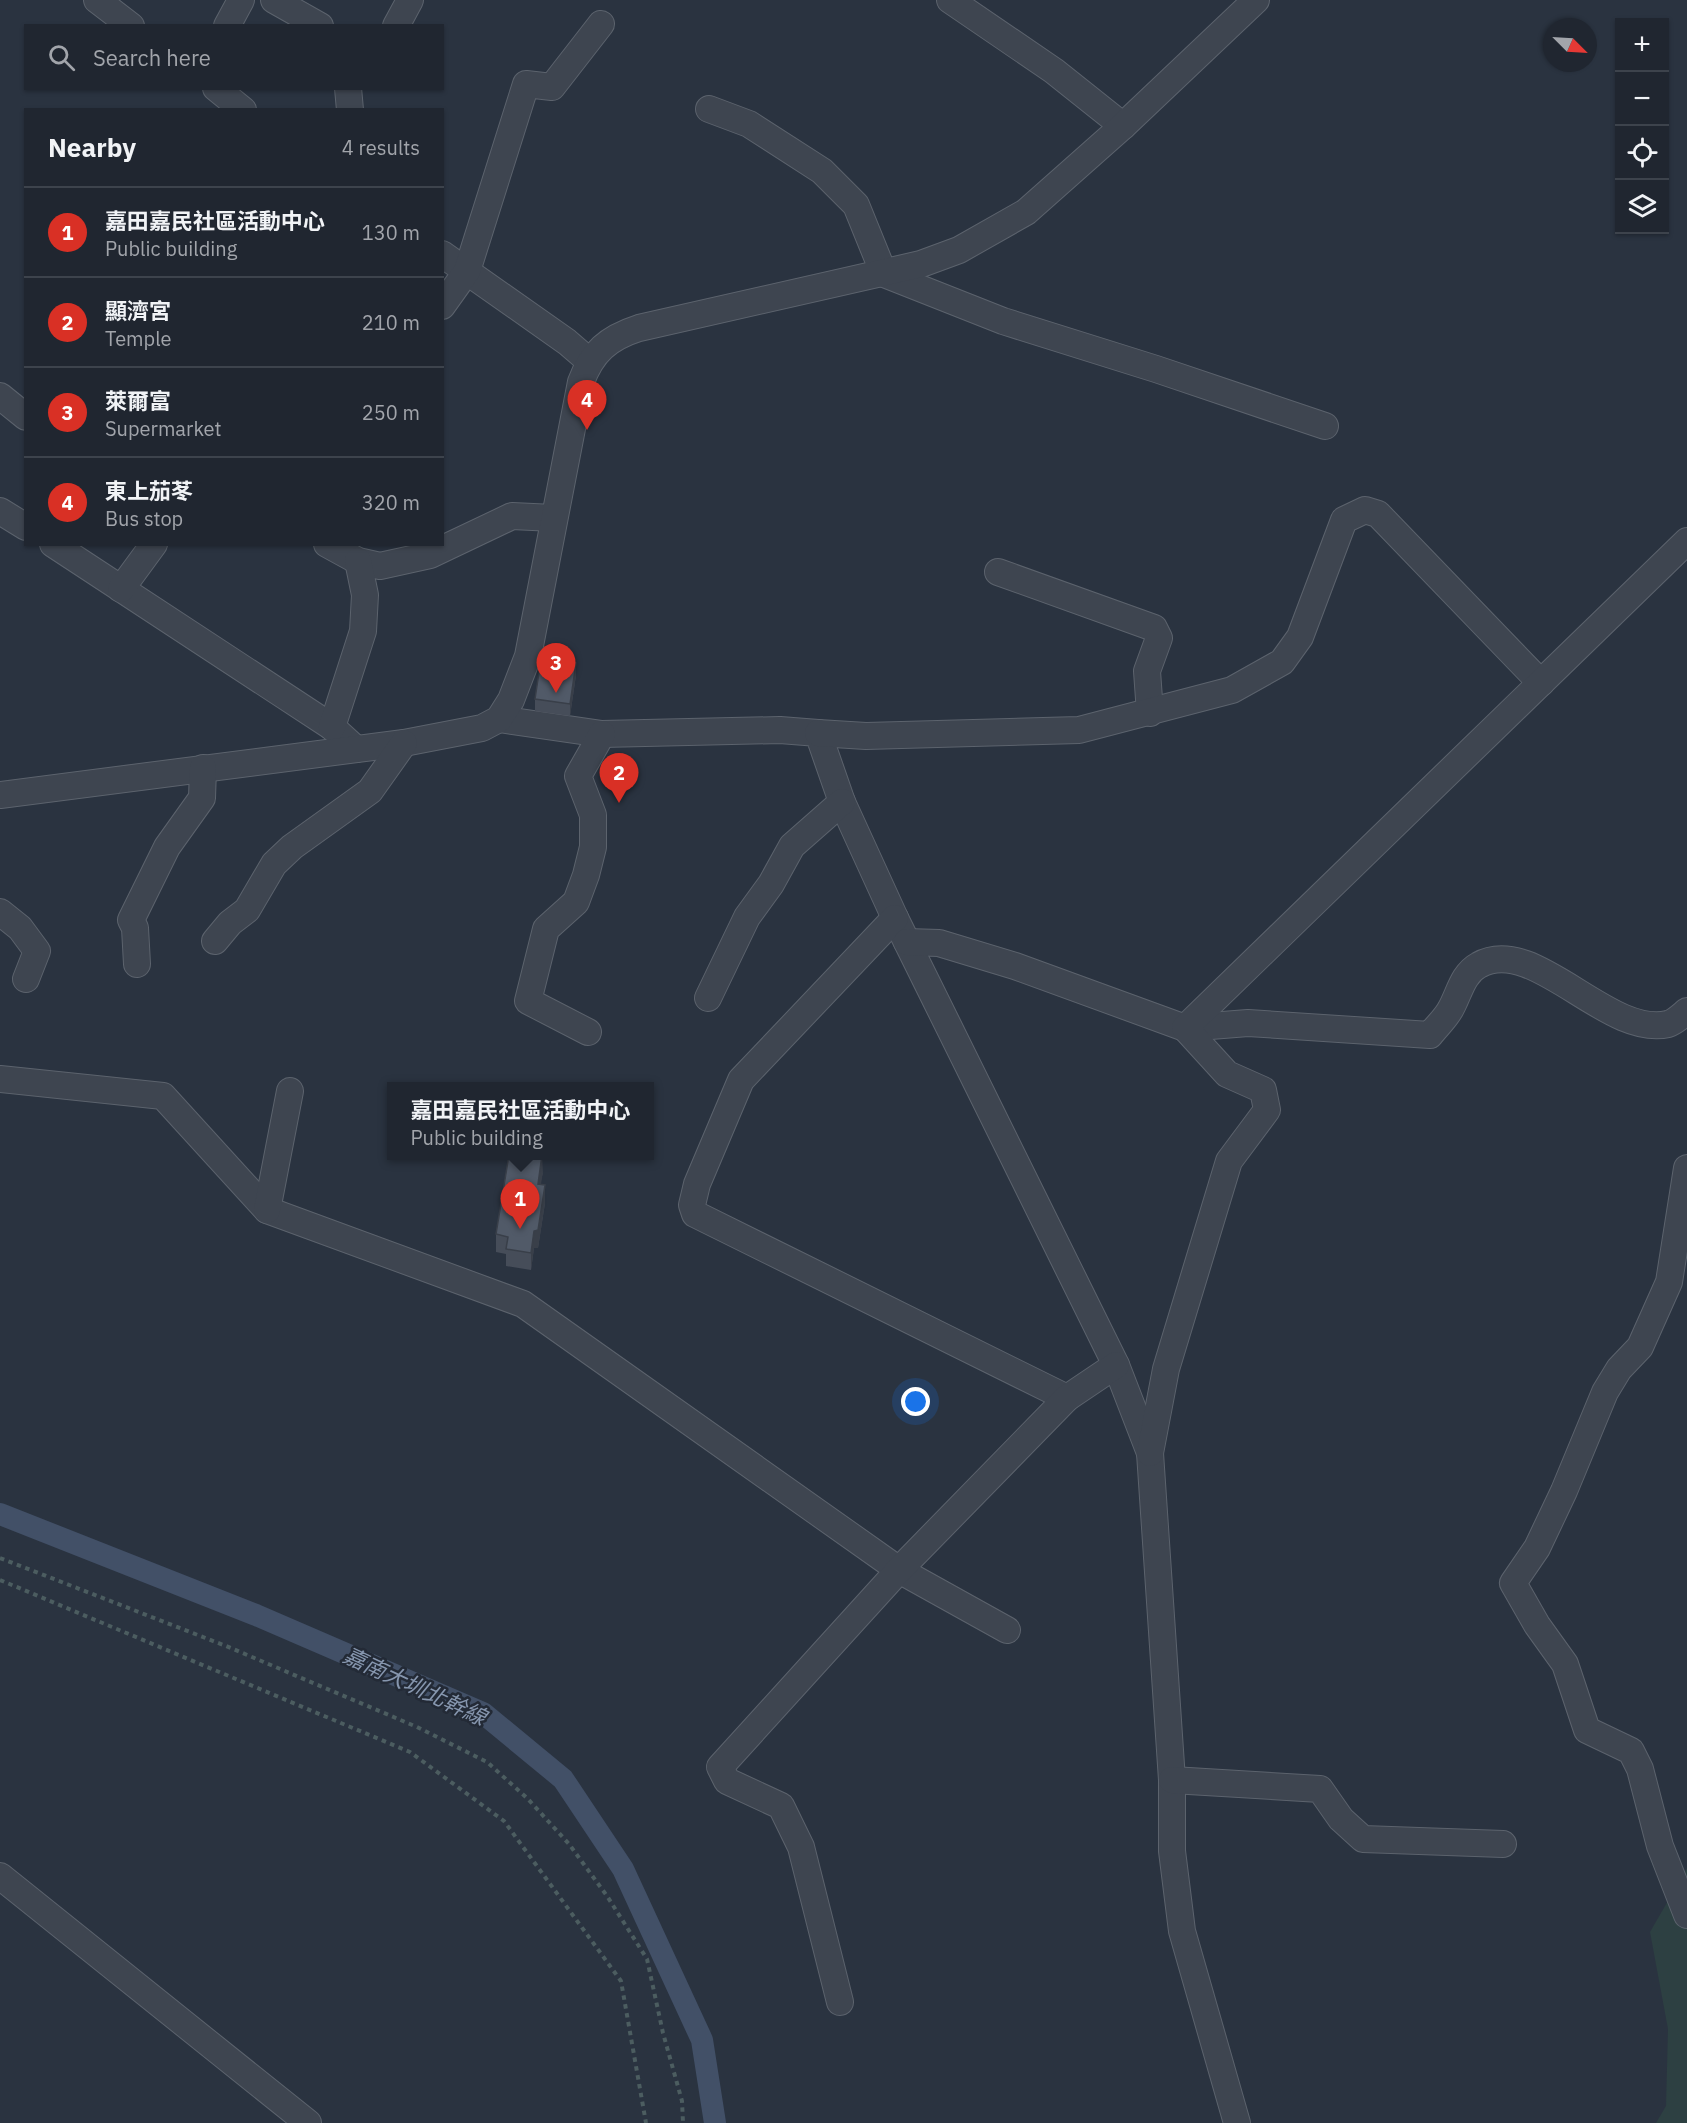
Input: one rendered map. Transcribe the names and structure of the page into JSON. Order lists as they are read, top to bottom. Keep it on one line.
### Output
{"water":["嘉南大圳北幹線"],"north":"bottom right","page":{"map_buttons":["+","−"],"search":"Search here","heading":["Nearby","4 results"],"list":[{"mark":"1","name":"嘉田嘉民社區活動中心","note":"Public building","value":"130 m"},{"mark":"2","name":"顯濟宮","note":"Temple","value":"210 m"},{"mark":"3","name":"萊爾富","note":"Supermarket","value":"250 m"},{"mark":"4","name":"東上茄苳","note":"Bus stop","value":"320 m"}],"pins":["4","3","2","1"],"popup":["嘉田嘉民社區活動中心","Public building"]}}
